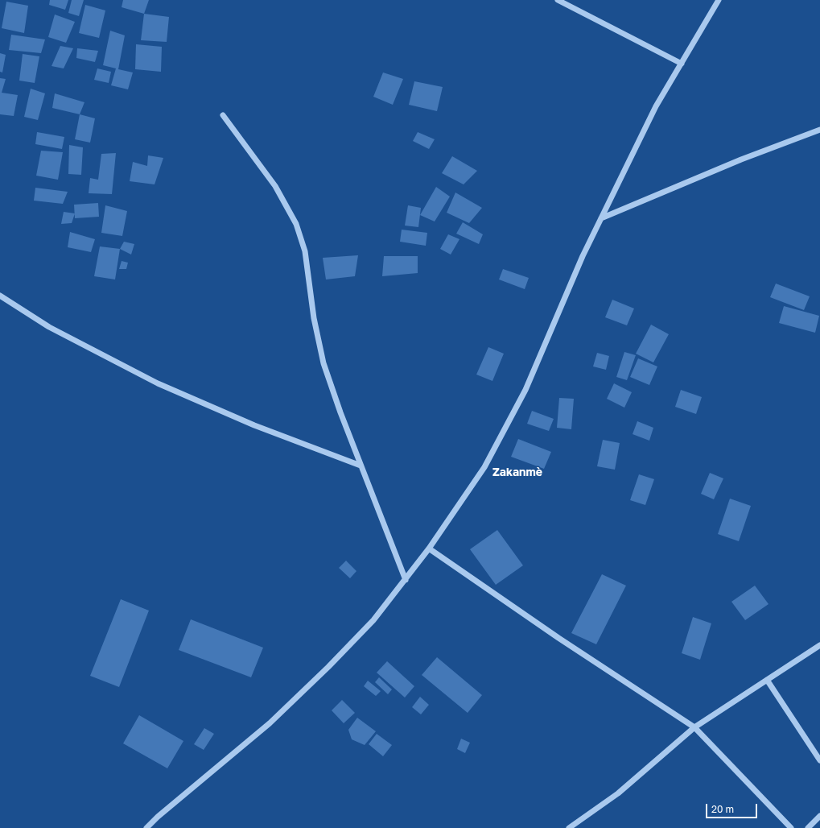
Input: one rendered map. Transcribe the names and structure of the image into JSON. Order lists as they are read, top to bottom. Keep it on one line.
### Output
{"districts":["Zakanmè"],"scale_bar":"20 m"}
